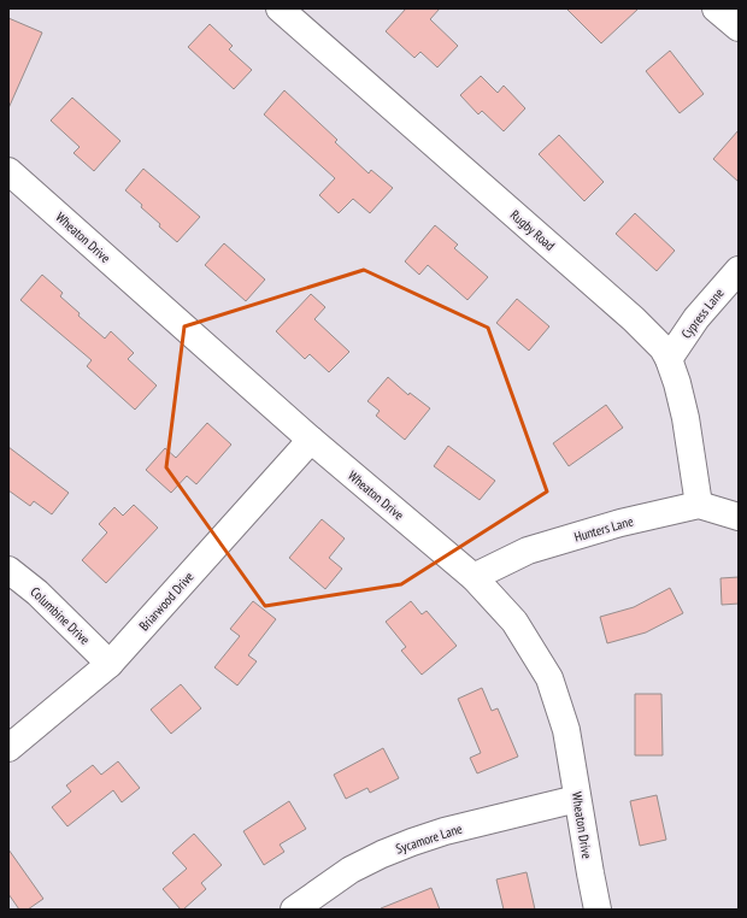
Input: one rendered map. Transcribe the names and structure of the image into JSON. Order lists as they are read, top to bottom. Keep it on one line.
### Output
{"streets":{"street":["Rugby Road","Wheaton Drive","Cypress Lane","Hunters Lane","Briarwood Drive","Columbine Drive","Sycamore Lane"]},"crossings":[["Rugby Road","Cypress Lane"],["Rugby Road","Hunters Lane"],["Wheaton Drive","Hunters Lane"],["Wheaton Drive","Briarwood Drive"],["Wheaton Drive","Sycamore Lane"],["Briarwood Drive","Columbine Drive"]]}
